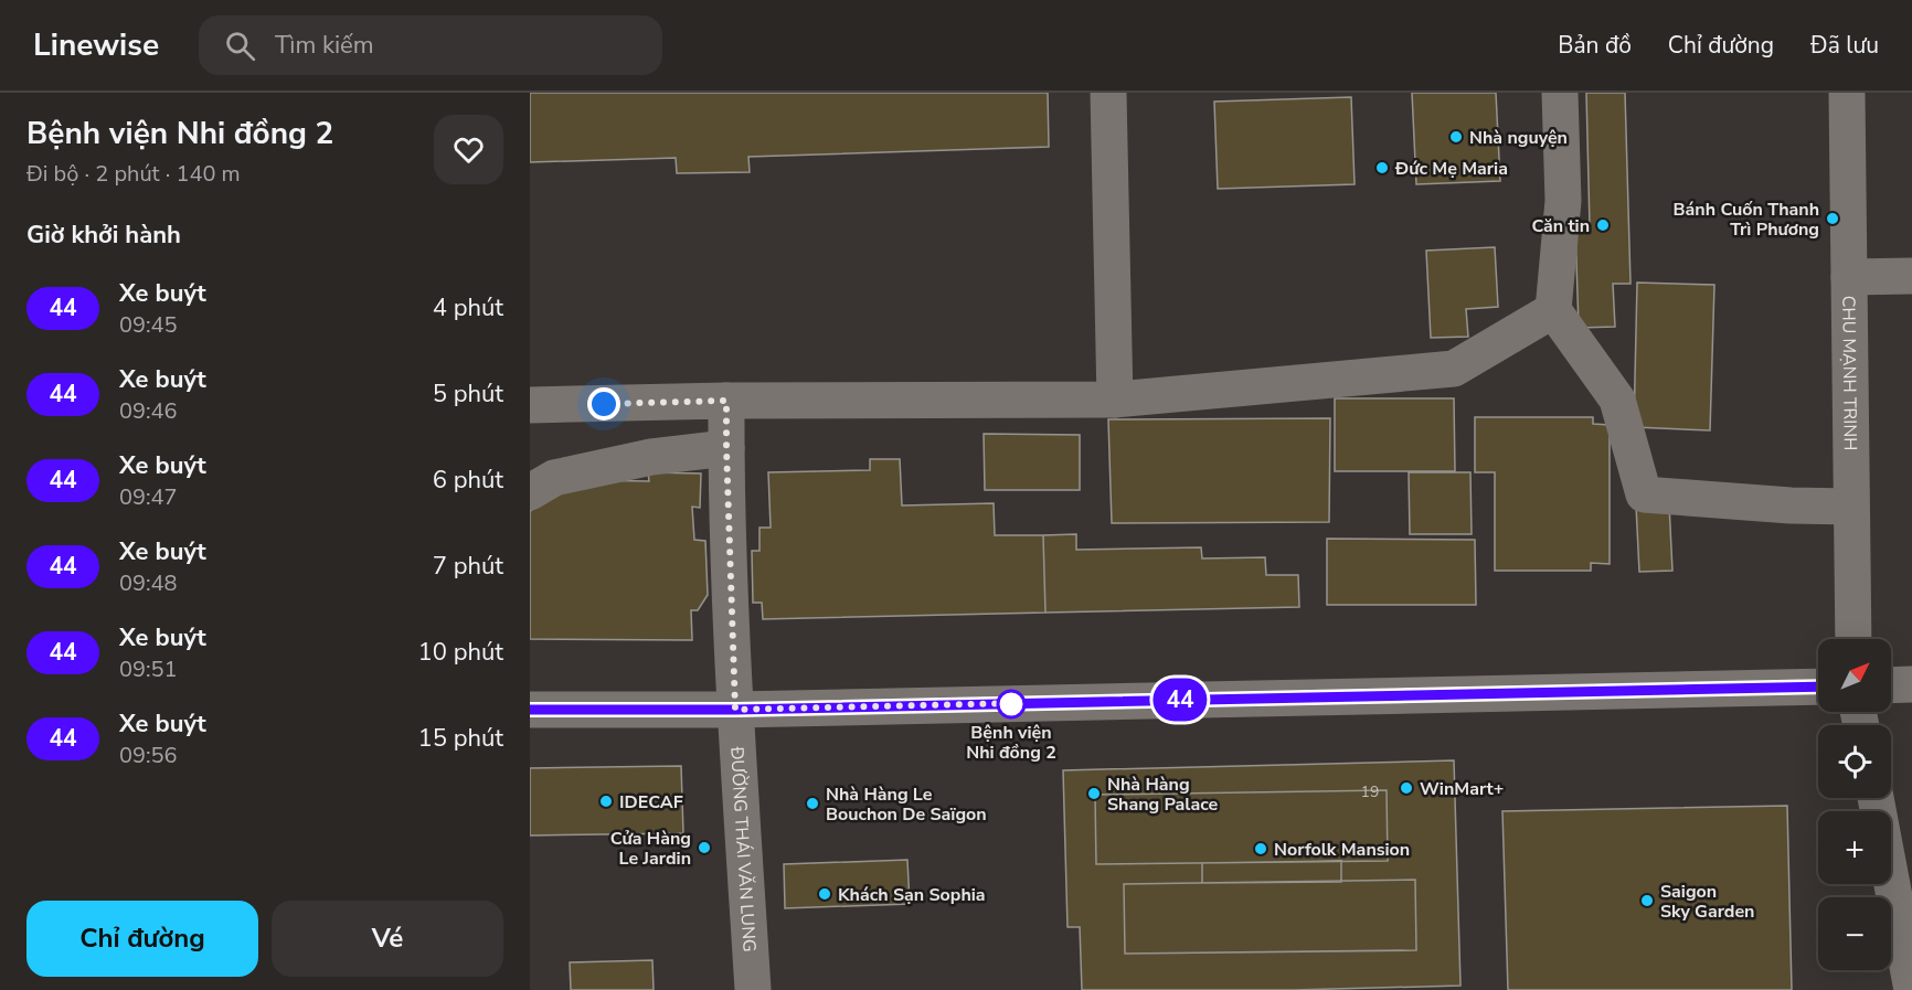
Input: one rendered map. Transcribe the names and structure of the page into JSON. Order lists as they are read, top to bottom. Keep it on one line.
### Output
{"streets":{"street":["CHU MẠNH TRINH","ĐƯỜNG THÁI VĂN LUNG"]},"places":["Nhà nguyện","Đức Mẹ Maria","Bánh Cuốn Thanh Trì Phương","Căn tin","Bệnh viện Nhi đồng 2","WinMart+","Nhà Hàng Shang Palace","IDECAF","Nhà Hàng Le Bouchon De Saïgon","Cửa Hàng Le Jardin","Norfolk Mansion","Khách Sạn Sophia","Saigon Sky Garden"],"lines":["bus line 44"],"house_numbers":["19"],"north":"top right","page":{"header":"Linewise","search":"Tìm kiếm","nav":["Bản đồ","Chỉ đường","Đã lưu"],"heading":[["Bệnh viện Nhi đồng 2","Đi bộ · 2 phút · 140 m"],"Giờ khởi hành"],"on_map":"44","list":[{"mark":"44","name":"Xe buýt","note":"09:45","value":"4 phút"},{"mark":"44","name":"Xe buýt","note":"09:46","value":"5 phút"},{"mark":"44","name":"Xe buýt","note":"09:47","value":"6 phút"},{"mark":"44","name":"Xe buýt","note":"09:48","value":"7 phút"},{"mark":"44","name":"Xe buýt","note":"09:51","value":"10 phút"},{"mark":"44","name":"Xe buýt","note":"09:56","value":"15 phút"}],"map_buttons":["+","−"],"buttons":["Chỉ đường","Vé"]}}
